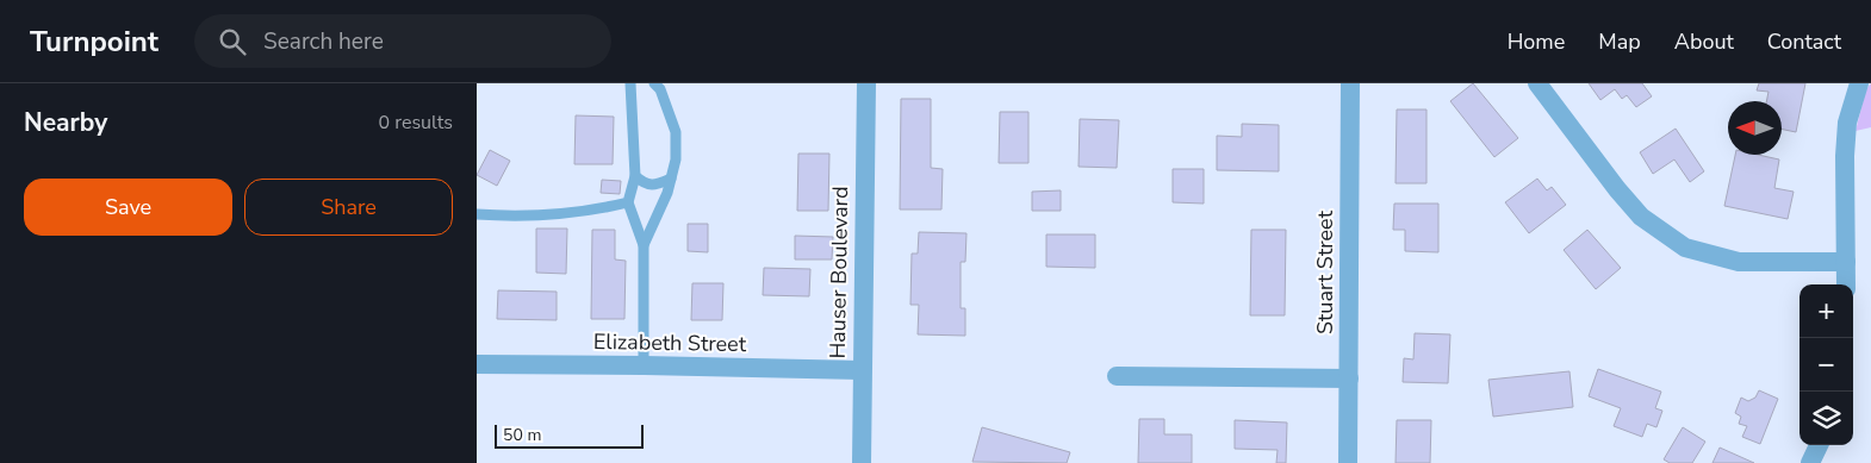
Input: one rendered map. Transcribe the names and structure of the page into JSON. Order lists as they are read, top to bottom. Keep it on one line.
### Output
{"streets":{"street":["Hauser Boulevard","Stuart Street","Elizabeth Street"]},"crossings":[["Hauser Boulevard","Elizabeth Street"]],"scale_bar":"50 m","north":"left","page":{"header":"Turnpoint","search":"Search here","nav":["Home","Map","About","Contact"],"heading":["Nearby","0 results"],"buttons":["Save","Share"],"map_buttons":["+","−"],"scale":"50 m"}}
